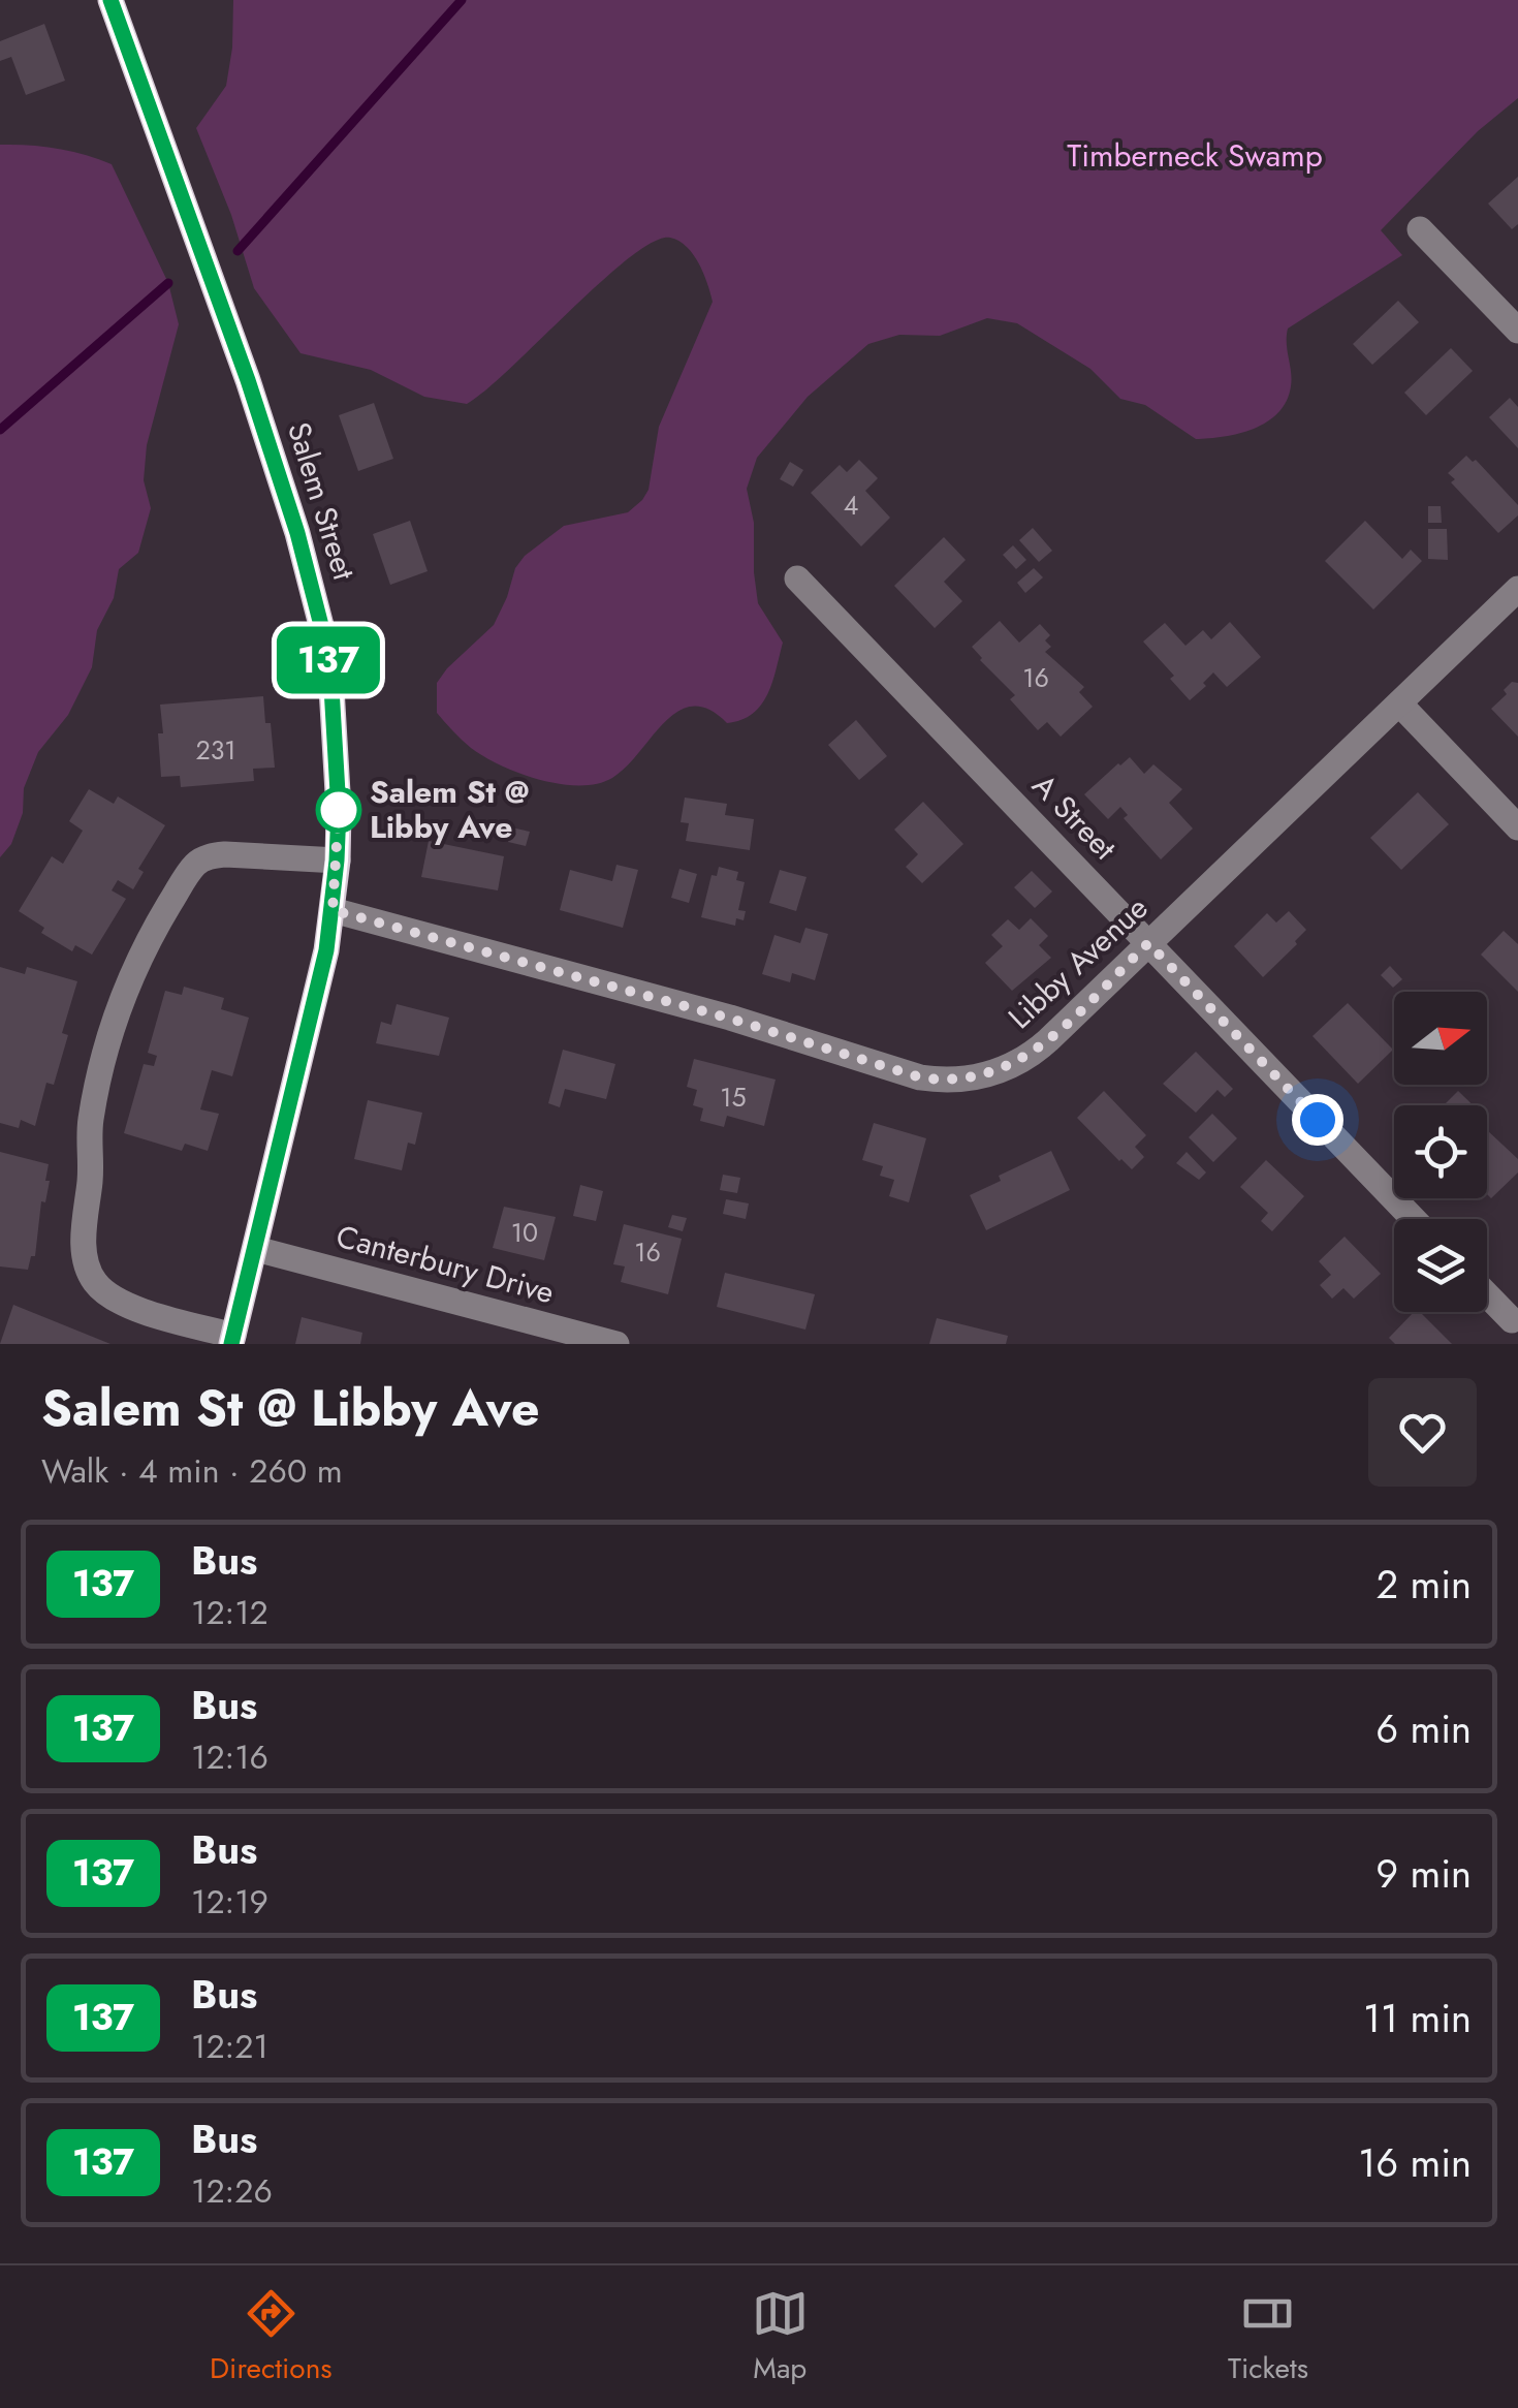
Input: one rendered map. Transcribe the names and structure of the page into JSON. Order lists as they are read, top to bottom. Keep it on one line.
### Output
{"streets":{"main road":["Salem Street"],"street":["A Street","Libby Avenue","Canterbury Drive"]},"crossings":[["Salem Street","Libby Avenue"],["Salem Street","Canterbury Drive"],["A Street","Libby Avenue"]],"parks":["Timberneck Swamp"],"places":["Salem St @ Libby Ave"],"lines":["bus line 137"],"house_numbers":["4","16","231","15","10","16"],"north":"right","page":{"on_map":"137","heading":["Salem St @ Libby Ave","Walk · 4 min · 260 m"],"list":[{"mark":"137","name":"Bus","note":"12:12","value":"2 min"},{"mark":"137","name":"Bus","note":"12:16","value":"6 min"},{"mark":"137","name":"Bus","note":"12:19","value":"9 min"},{"mark":"137","name":"Bus","note":"12:21","value":"11 min"},{"mark":"137","name":"Bus","note":"12:26","value":"16 min"}],"tabs":["Directions","Map","Tickets"]}}
